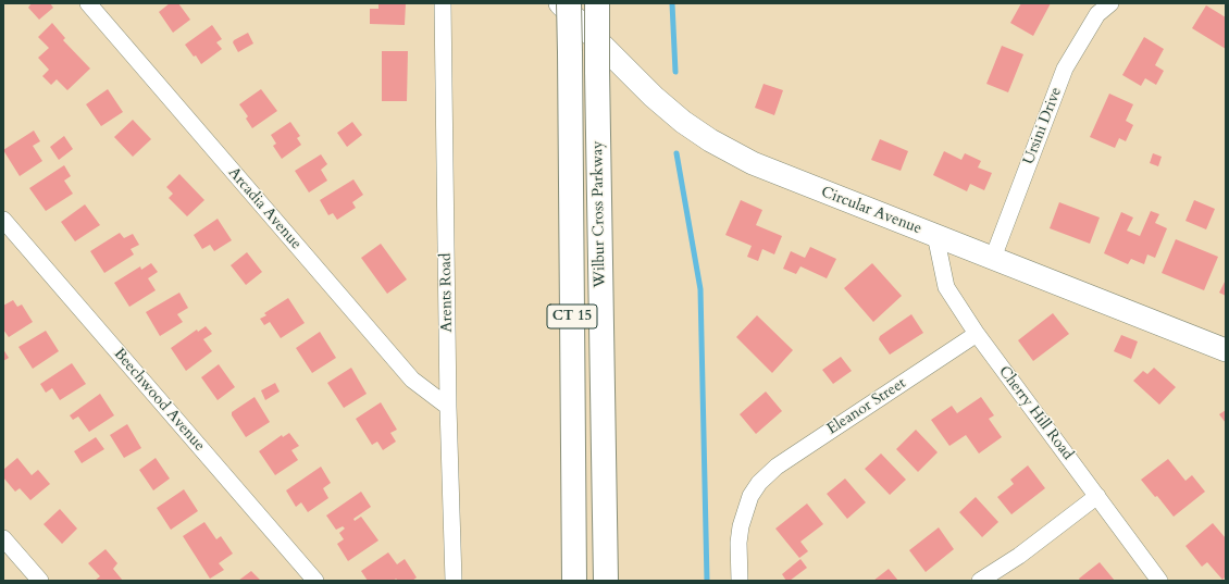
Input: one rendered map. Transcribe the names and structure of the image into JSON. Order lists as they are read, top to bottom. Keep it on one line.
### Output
{"streets":{"highway":["Wilbur Cross Parkway","CT 15"],"main road":["Circular Avenue"],"street":["Ursini Drive","Arcadia Avenue","Arents Road","Beechwood Avenue","Eleanor Street","Cherry Hill Road"]},"crossings":[["Ursini Drive","Circular Avenue"],["Arcadia Avenue","Arents Road"],["Circular Avenue","Cherry Hill Road"],["Eleanor Street","Cherry Hill Road"]]}
